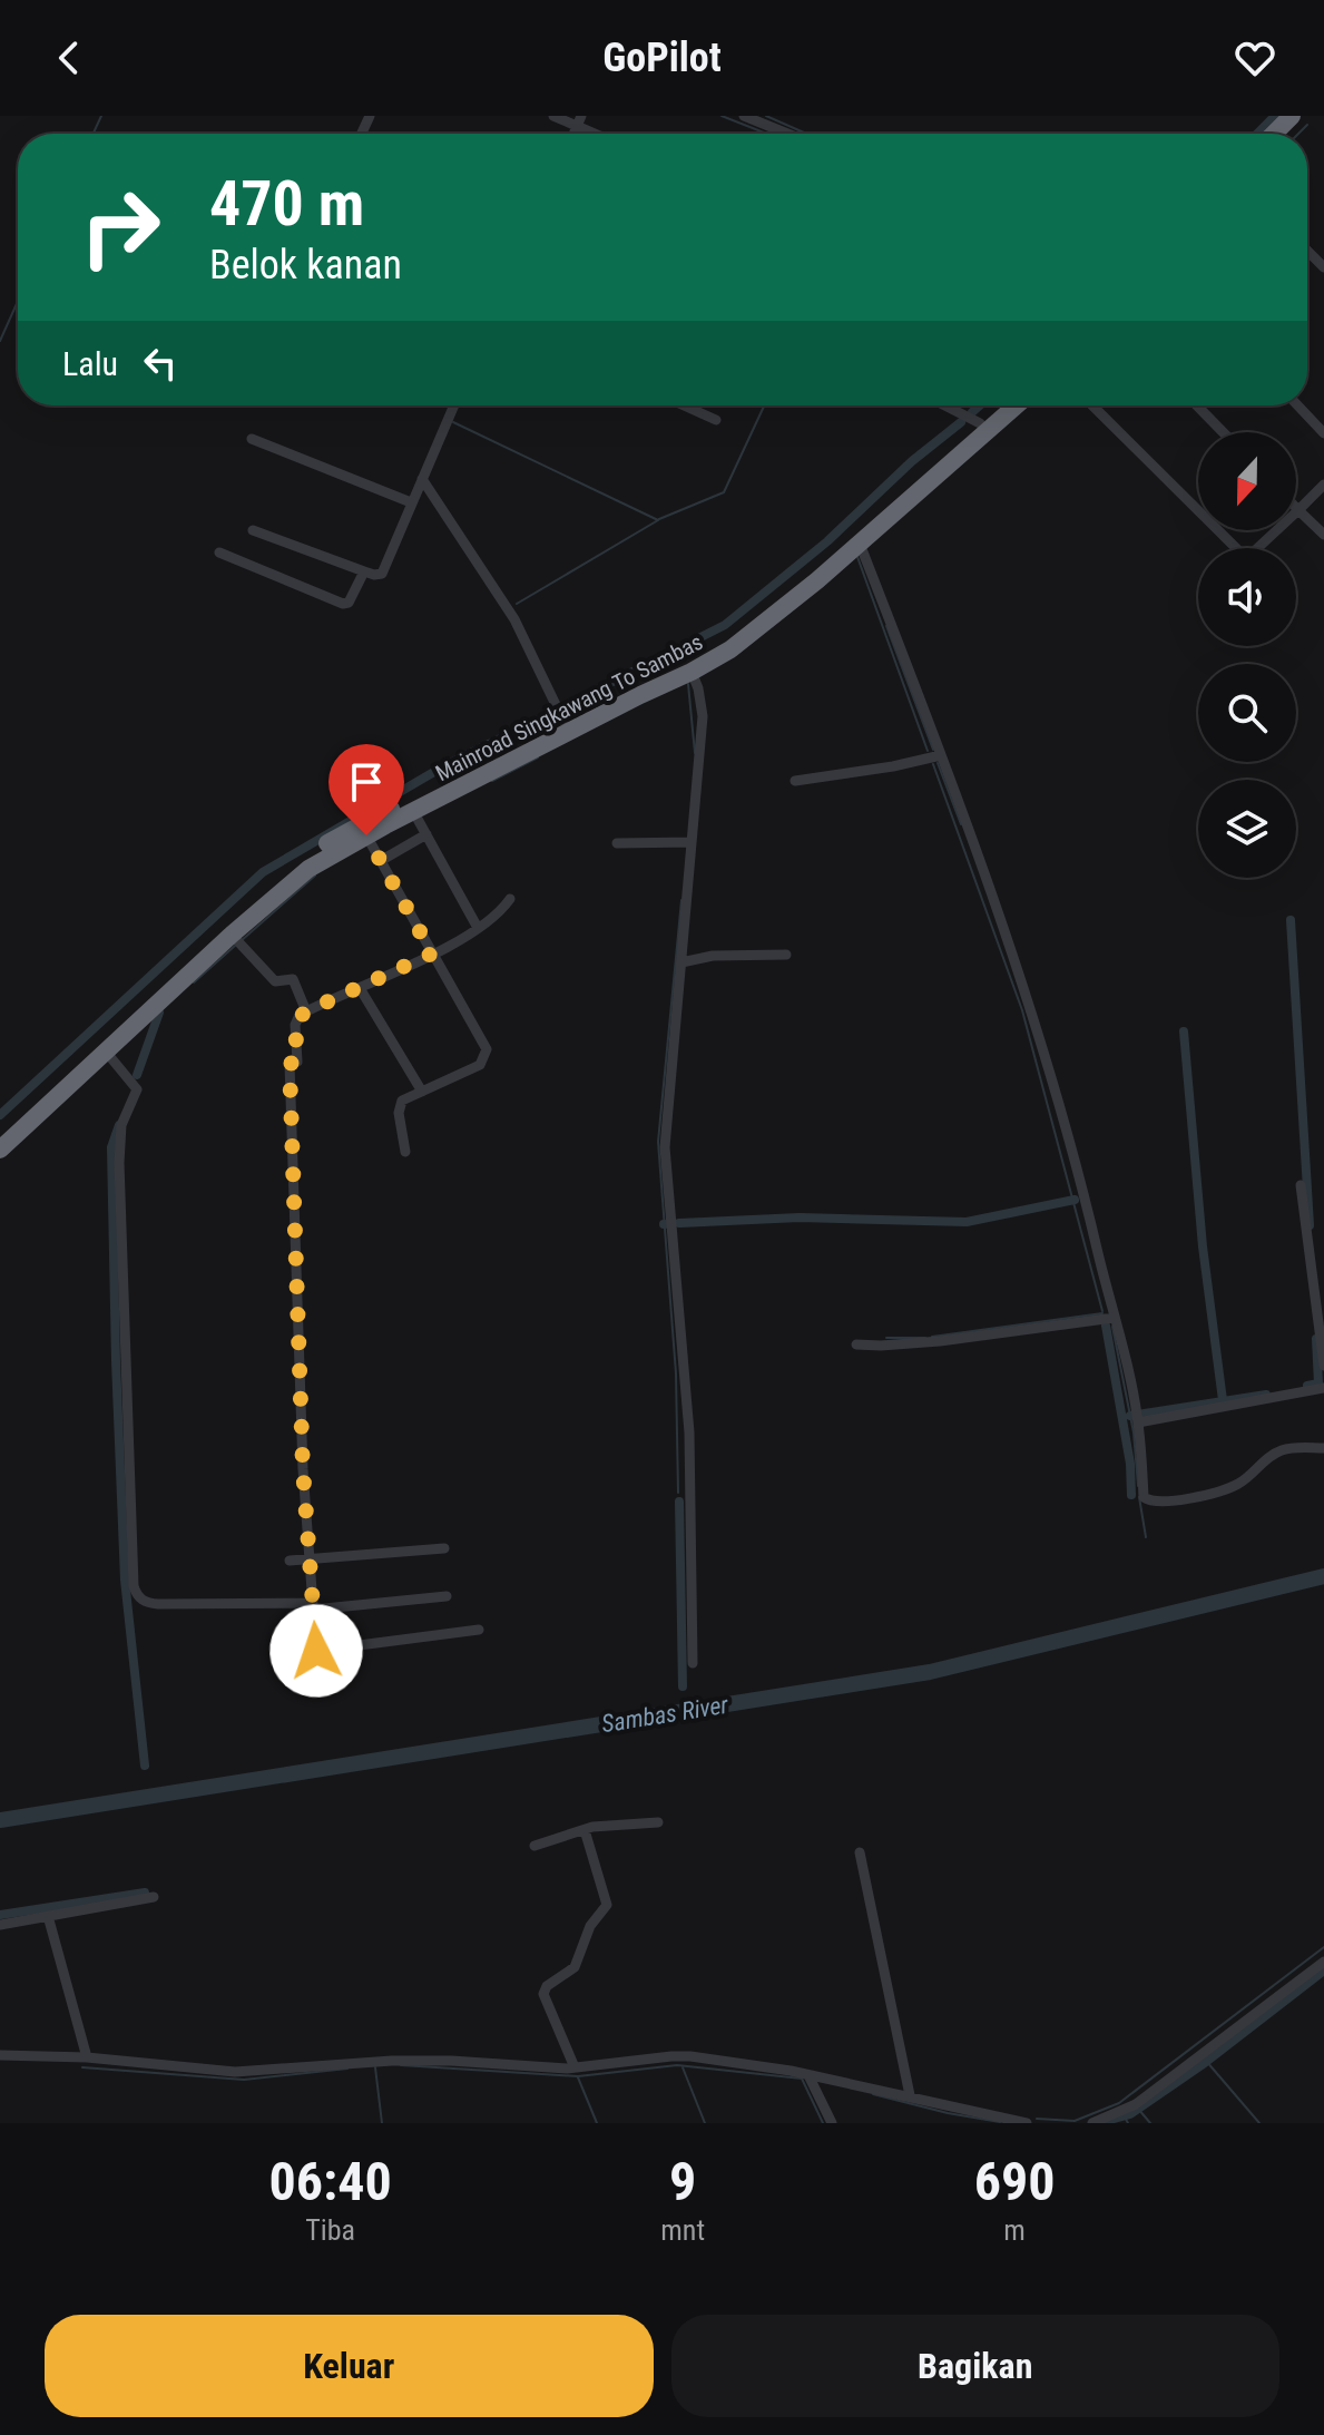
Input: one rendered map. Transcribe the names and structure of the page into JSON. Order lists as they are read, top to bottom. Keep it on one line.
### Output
{"streets":{"highway":["Mainroad Singkawang To Sambas"]},"water":["Sambas River"],"north":"bottom","page":{"header":"GoPilot","turn":["470 m","Belok kanan"],"then":"Lalu","eta":["06:40","Tiba","9","mnt","690","m"],"buttons":["Keluar","Bagikan"]}}
